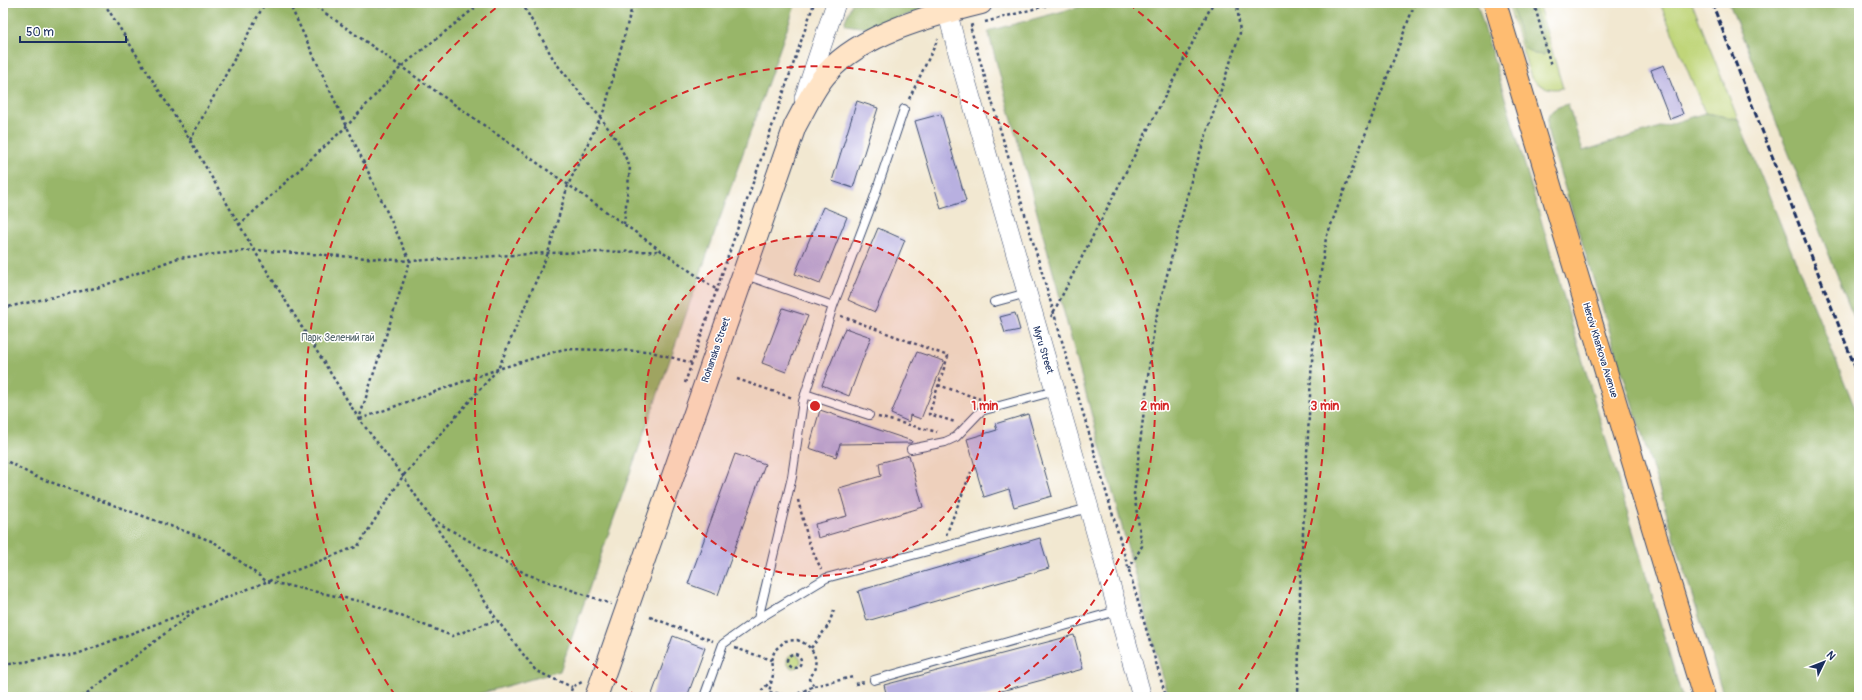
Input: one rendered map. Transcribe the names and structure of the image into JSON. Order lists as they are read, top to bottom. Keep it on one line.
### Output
{"streets":{"main road":["Rohanska Street","Heroiv Kharkova Avenue"],"street":["Myru Street"]},"parks":["Парк Зелений гай"],"scale_bar":"50 m","north":"top right","rings":["1 min","2 min","3 min"]}
